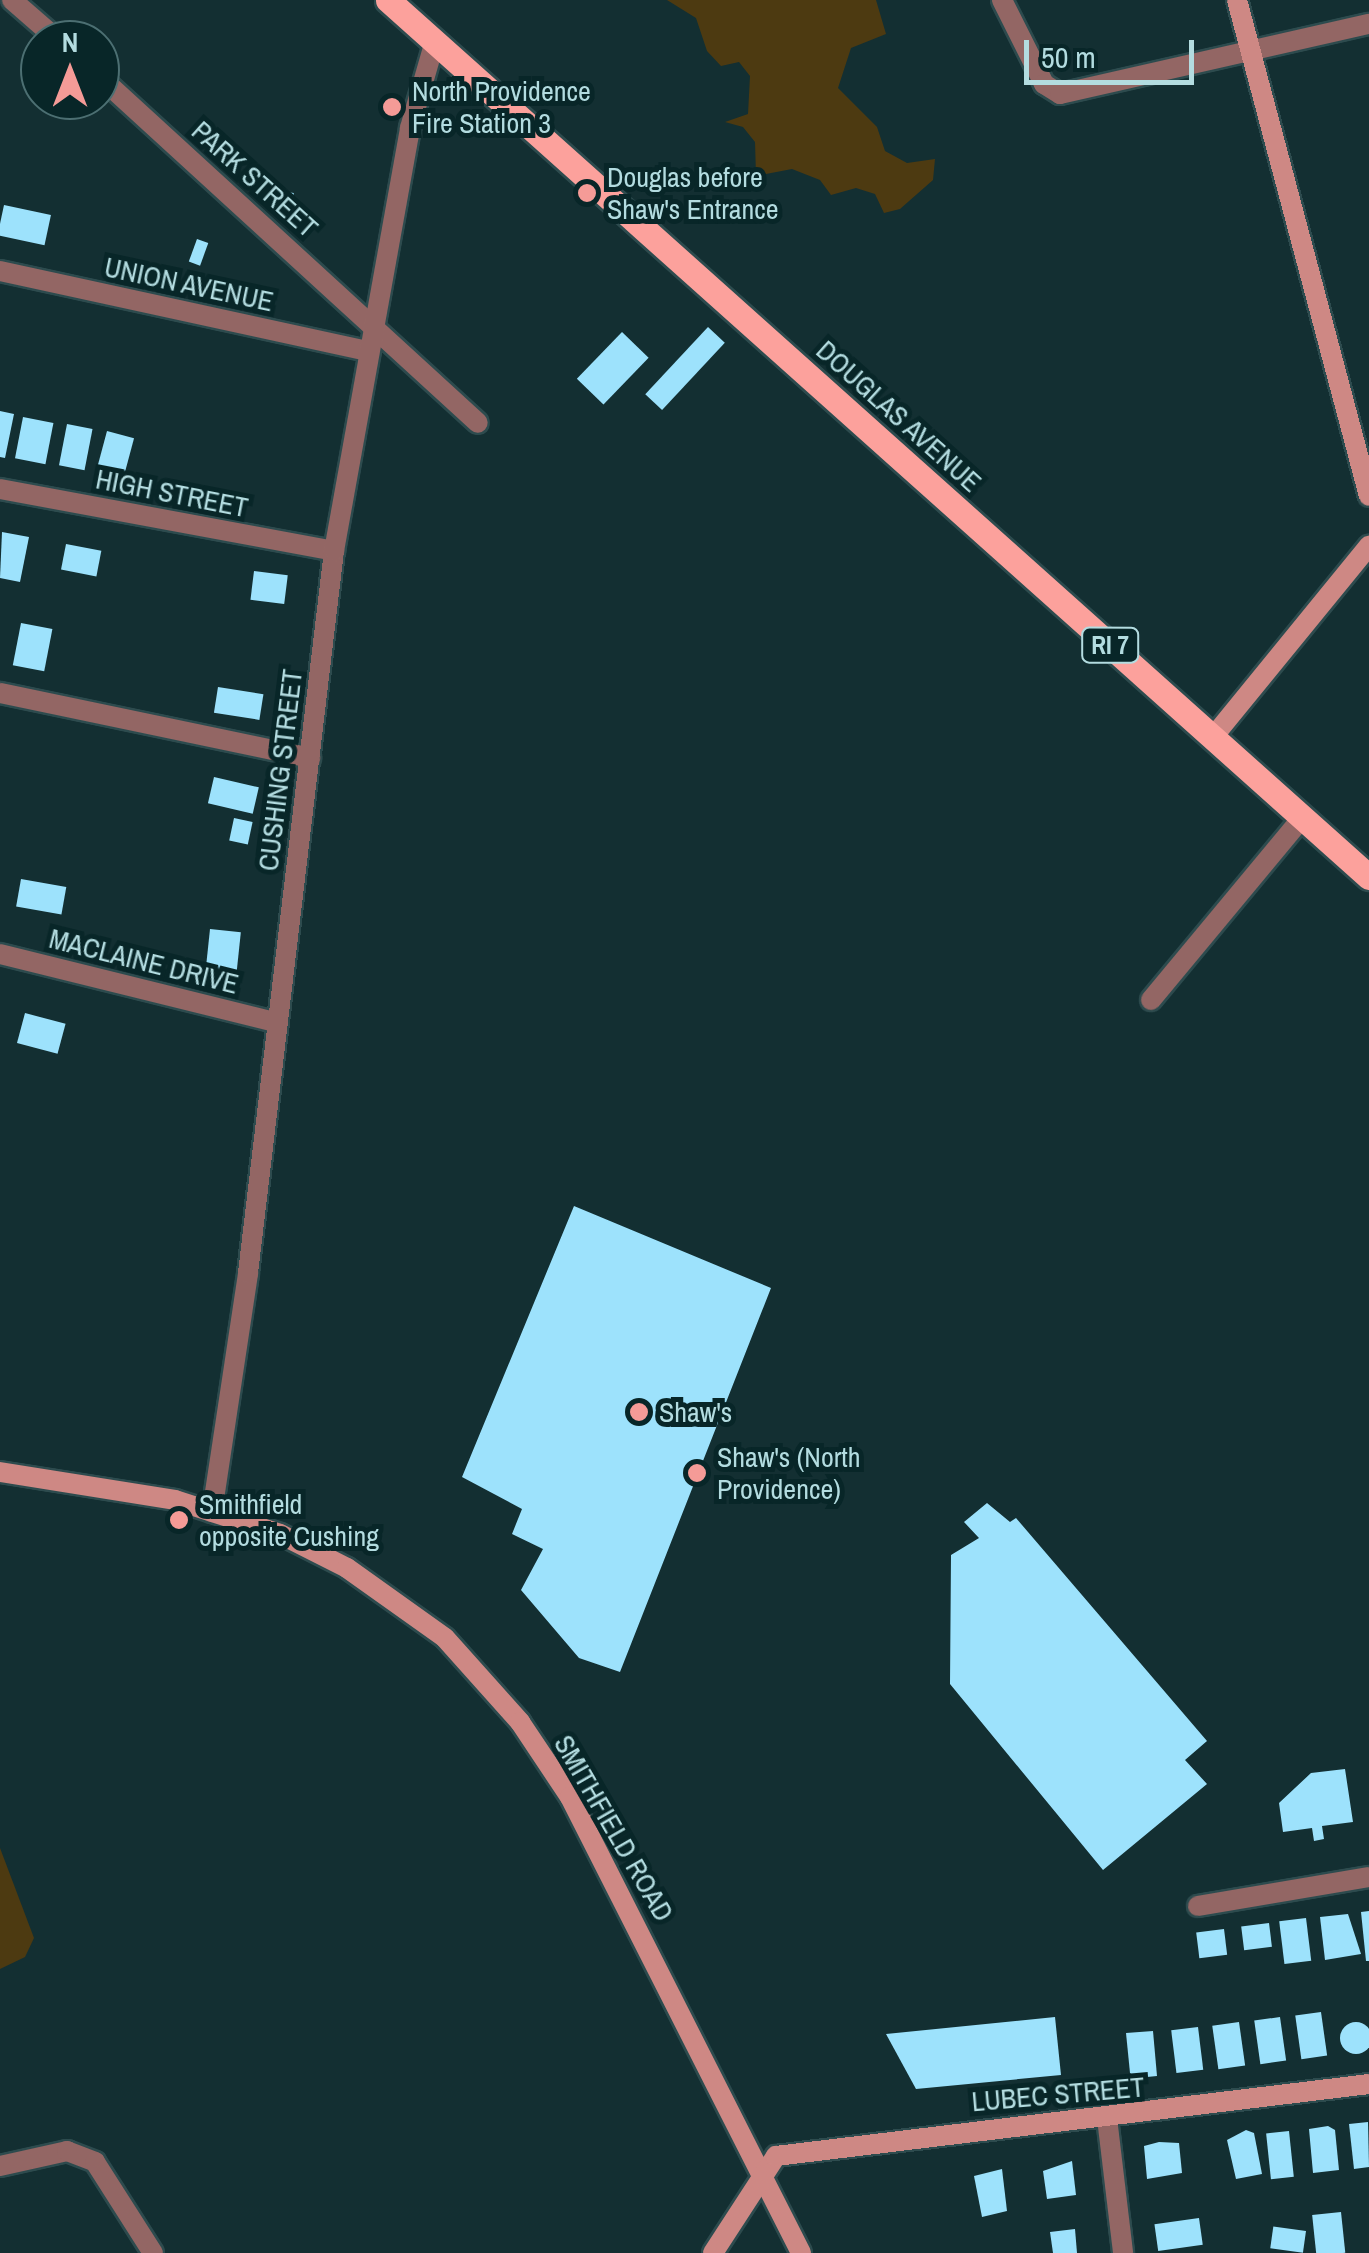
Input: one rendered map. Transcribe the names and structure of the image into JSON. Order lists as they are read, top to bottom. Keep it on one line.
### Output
{"streets":{"main road":["DOUGLAS AVENUE","RI 7"],"street":["PARK STREET","UNION AVENUE","HIGH STREET","CUSHING STREET","MACLAINE DRIVE","SMITHFIELD ROAD","LUBEC STREET"]},"crossings":[["PARK STREET","CUSHING STREET"],["UNION AVENUE","CUSHING STREET"],["DOUGLAS AVENUE","CUSHING STREET"],["HIGH STREET","CUSHING STREET"],["CUSHING STREET","MACLAINE DRIVE"],["CUSHING STREET","SMITHFIELD ROAD"],["SMITHFIELD ROAD","LUBEC STREET"]],"places":["North Providence Fire Station 3","Douglas before Shaw's Entrance","Shaw's","Shaw's (North Providence)","Smithfield opposite Cushing"],"scale_bar":"50 m","north":"top"}
